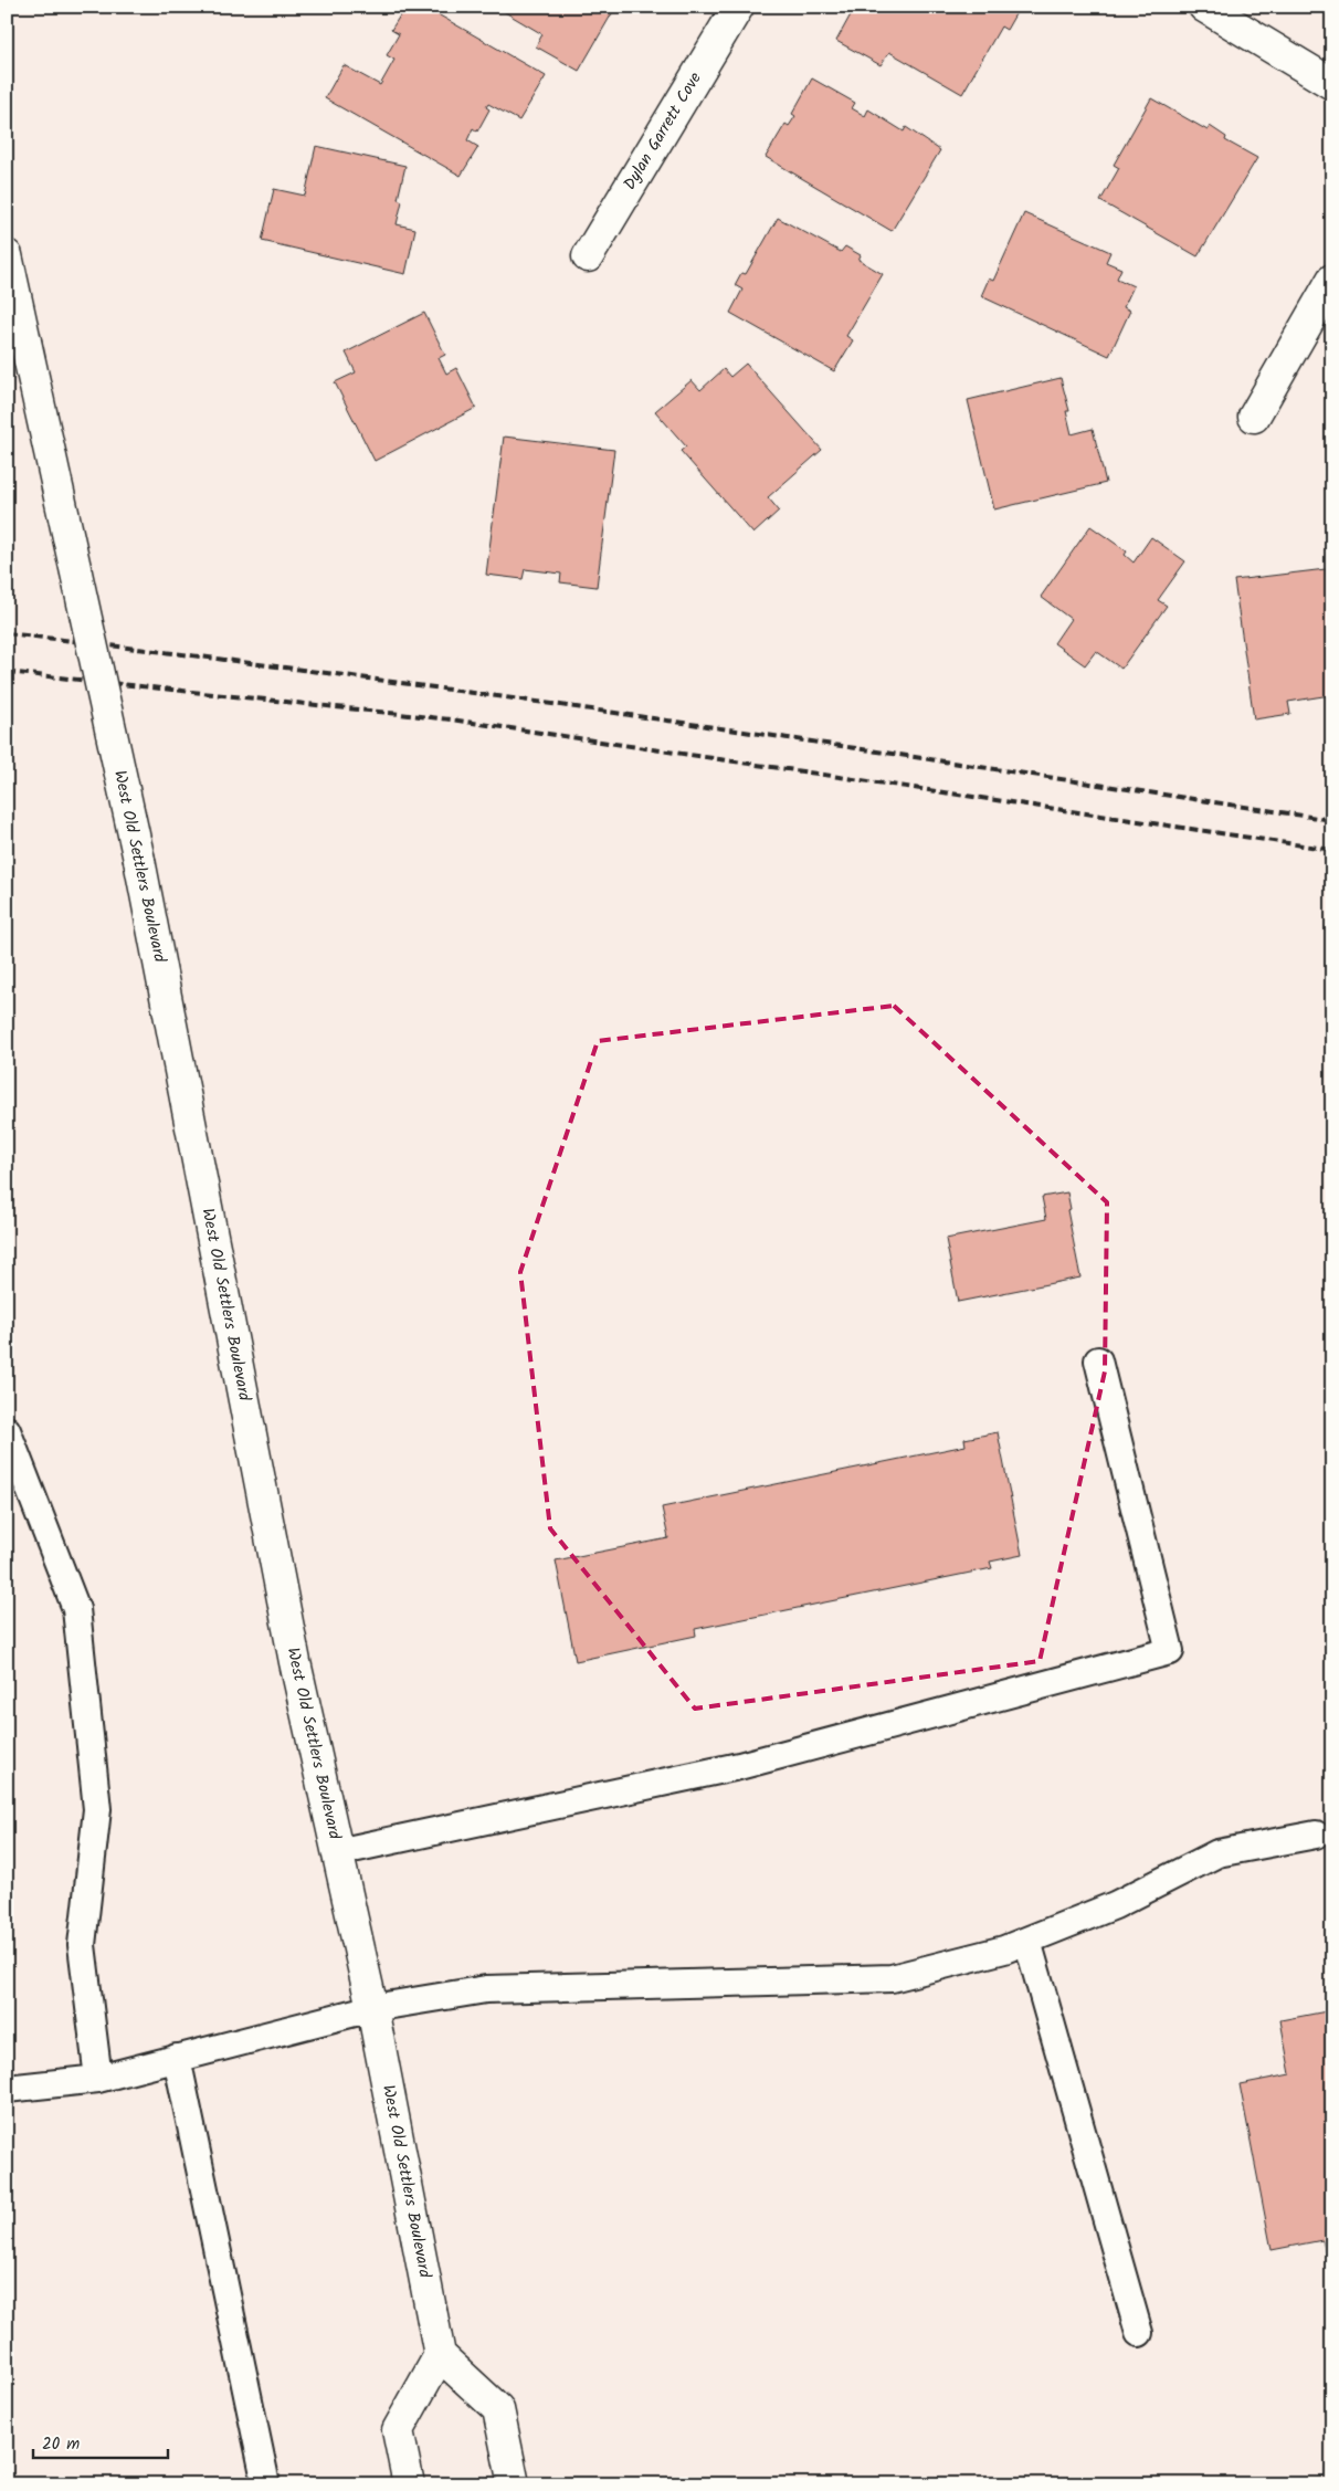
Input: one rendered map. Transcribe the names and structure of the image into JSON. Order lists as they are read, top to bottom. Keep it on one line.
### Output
{"streets":{"main road":["Dylan Garrett Cove","West Old Settlers Boulevard"]},"scale_bar":"20 m"}
